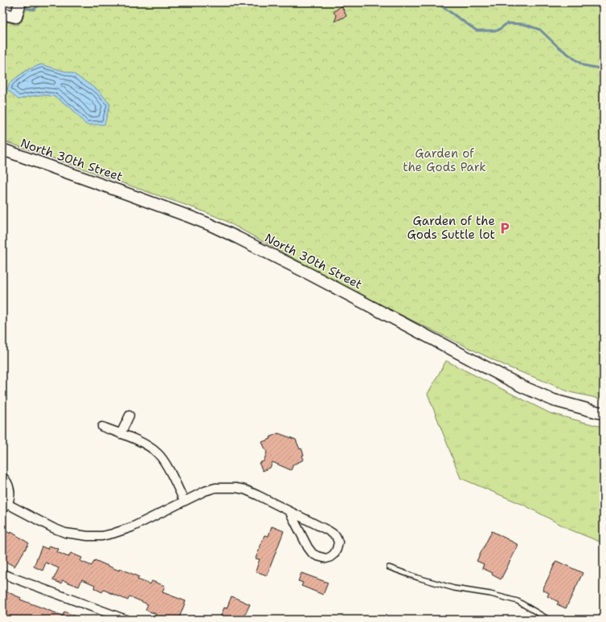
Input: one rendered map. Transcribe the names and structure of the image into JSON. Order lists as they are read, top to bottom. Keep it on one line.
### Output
{"streets":{"main road":["North 30th Street"]},"parks":["Garden of the Gods Park"],"places":{"parking":["Garden of the Gods Suttle lot"]}}
